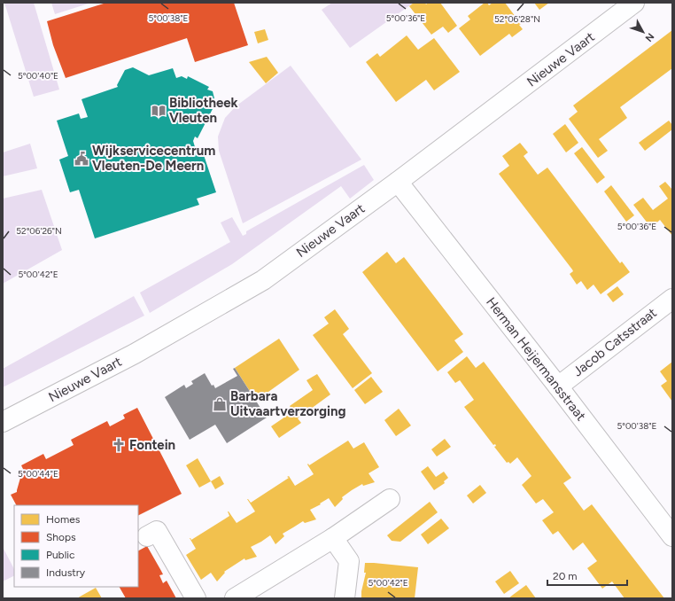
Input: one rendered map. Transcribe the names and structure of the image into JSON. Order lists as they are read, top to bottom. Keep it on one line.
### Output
{"streets":{"street":["Nieuwe Vaart","Jacob Catsstraat","Herman Heijermansstraat"]},"crossings":[["Nieuwe Vaart","Herman Heijermansstraat"],["Jacob Catsstraat","Herman Heijermansstraat"]],"places":{"library":["Bibliotheek Vleuten"],"public building":["Wijkservicecentrum Vleuten-De Meern"],"shop":["Barbara Uitvaartverzorging"],"church":["Fontein"]},"legend":["Homes","Shops","Public","Industry"],"scale_bar":"20 m","north":"bottom right","coordinates":["5°00'38\"E","5°00'36\"E","52°06'28\"N","5°00'40\"E","52°06'26\"N","5°00'42\"E","5°00'44\"E"]}
